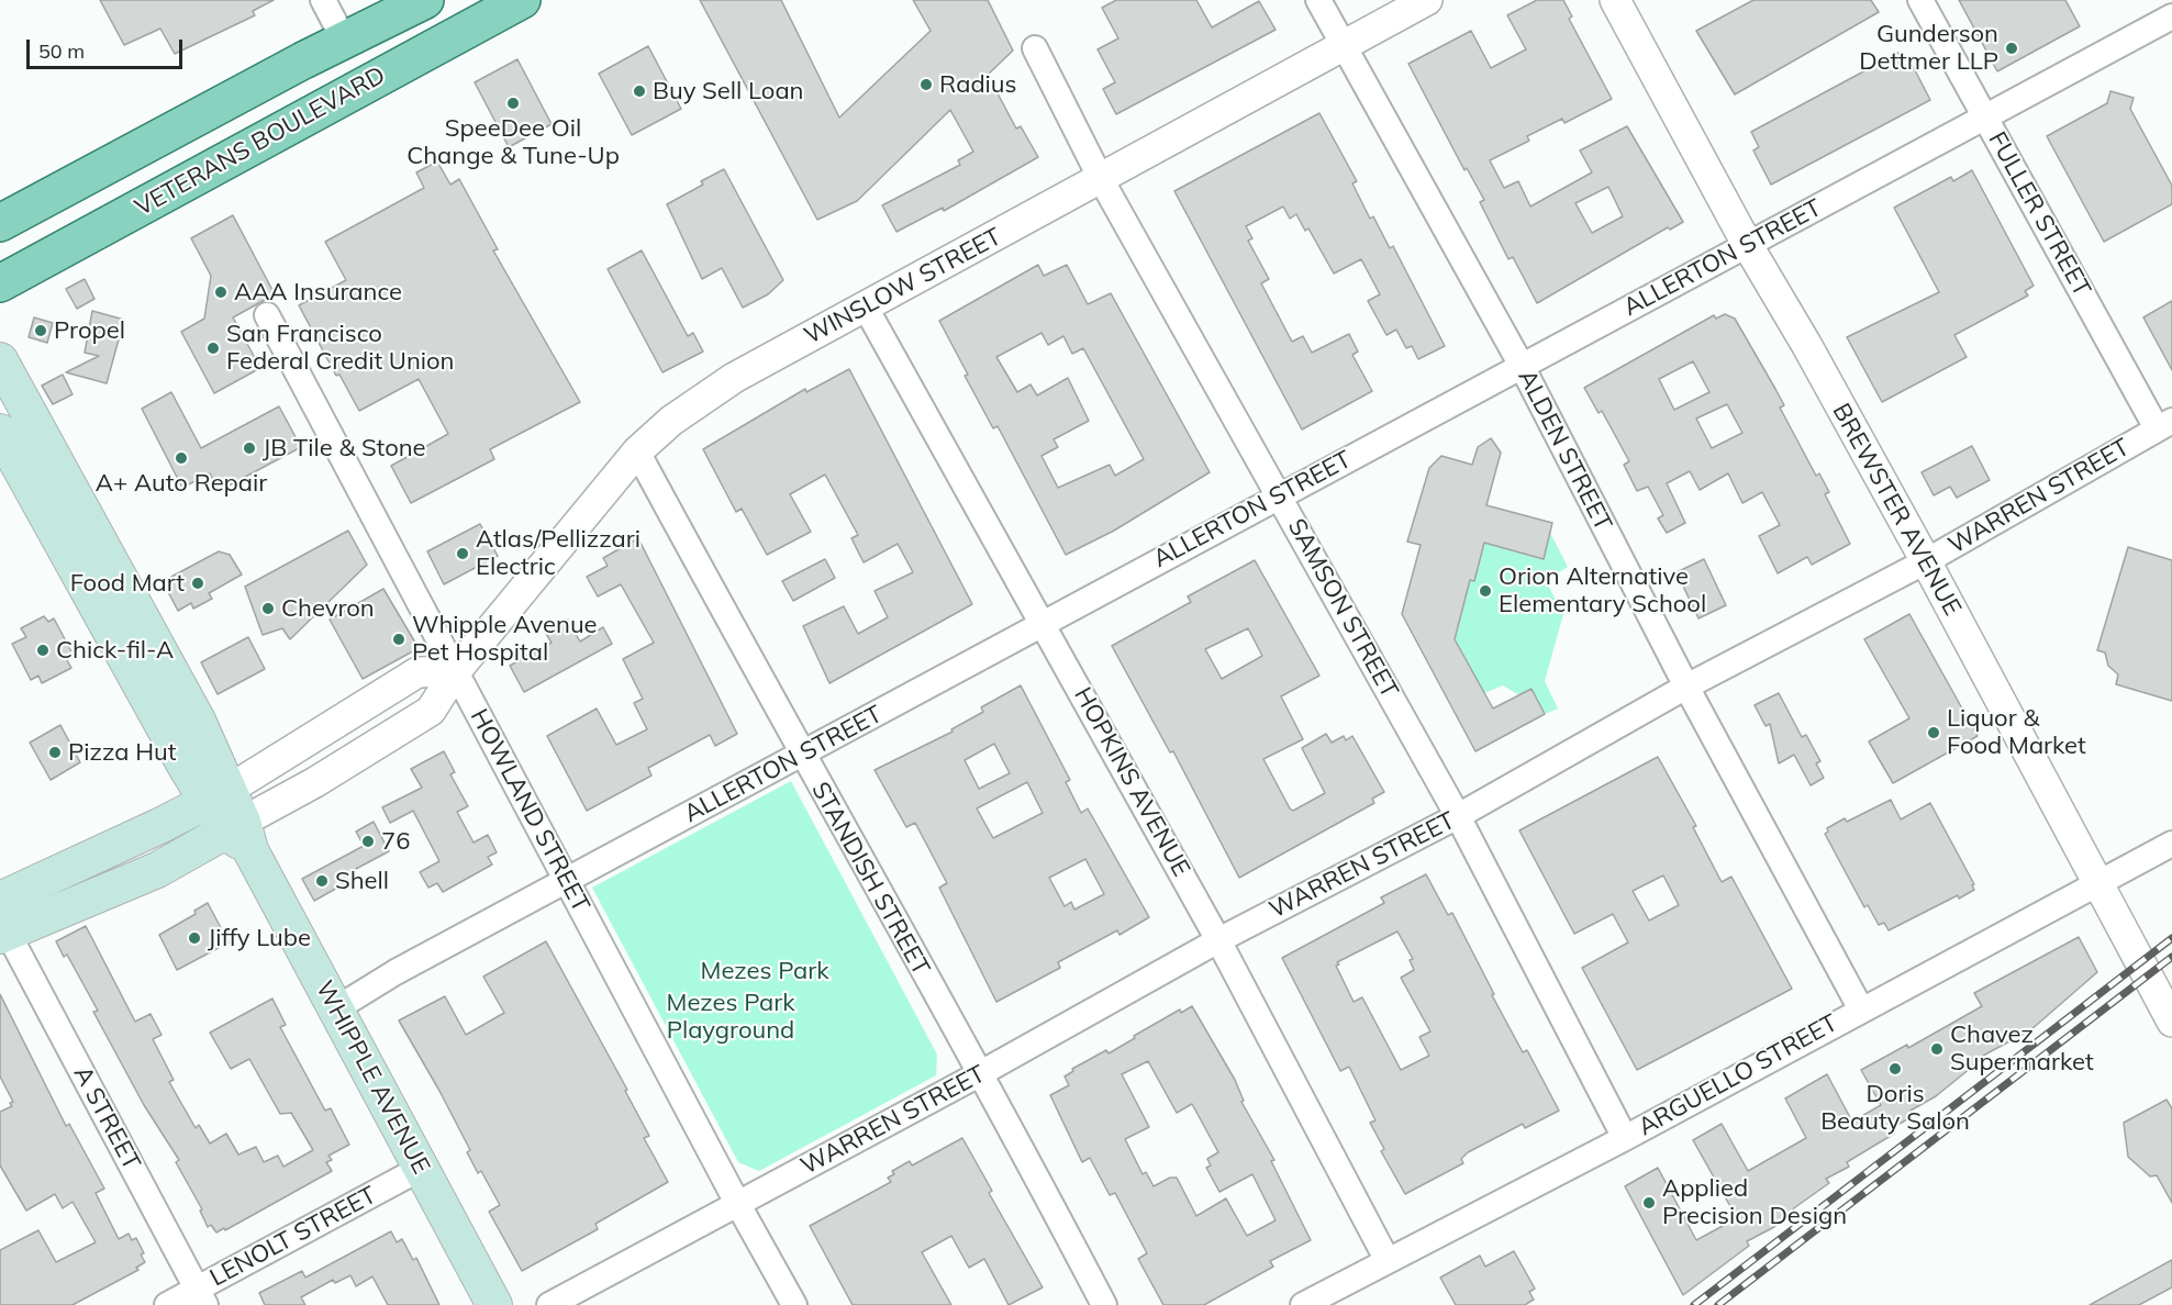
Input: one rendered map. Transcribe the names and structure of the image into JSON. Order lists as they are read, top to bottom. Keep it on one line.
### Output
{"streets":{"main road":["VETERANS BOULEVARD","WHIPPLE AVENUE"],"street":["FULLER STREET","ALLERTON STREET","WINSLOW STREET","ALDEN STREET","WARREN STREET","BREWSTER AVENUE","SAMSON STREET","HOPKINS AVENUE","HOWLAND STREET","STANDISH STREET","ARGUELLO STREET","A STREET","LENOLT STREET"]},"crossings":[["FULLER STREET","ALLERTON STREET"],["FULLER STREET","WARREN STREET"],["ALLERTON STREET","ALDEN STREET"],["ALLERTON STREET","BREWSTER AVENUE"],["ALLERTON STREET","SAMSON STREET"],["ALLERTON STREET","HOPKINS AVENUE"],["ALLERTON STREET","HOWLAND STREET"],["ALLERTON STREET","STANDISH STREET"],["ALLERTON STREET","WHIPPLE AVENUE"],["WINSLOW STREET","ALDEN STREET"],["WINSLOW STREET","SAMSON STREET"],["WINSLOW STREET","HOPKINS AVENUE"],["WINSLOW STREET","HOWLAND STREET"],["WINSLOW STREET","STANDISH STREET"],["WINSLOW STREET","WHIPPLE AVENUE"],["ALDEN STREET","WARREN STREET"],["ALDEN STREET","ARGUELLO STREET"],["WARREN STREET","BREWSTER AVENUE"],["WARREN STREET","SAMSON STREET"],["WARREN STREET","HOPKINS AVENUE"],["WARREN STREET","HOWLAND STREET"],["WARREN STREET","STANDISH STREET"],["BREWSTER AVENUE","ARGUELLO STREET"],["SAMSON STREET","ARGUELLO STREET"],["HOPKINS AVENUE","ARGUELLO STREET"],["WHIPPLE AVENUE","LENOLT STREET"],["A STREET","LENOLT STREET"]],"parks":["Mezes Park","Mezes Park Playground"],"places":["Gunderson Dettmer LLP","Radius","Buy Sell Loan","SpeeDee Oil Change & Tune-Up","AAA Insurance","Propel","San Francisco Federal Credit Union","JB Tile & Stone","A+ Auto Repair","Atlas/Pellizzari Electric","Food Mart","Orion Alternative Elementary School","Chevron","Whipple Avenue Pet Hospital","Chick-fil-A","Liquor & Food Market","Pizza Hut","76","Shell","Jiffy Lube","Chavez Supermarket","Doris Beauty Salon","Applied Precision Design"],"scale_bar":"50 m"}
